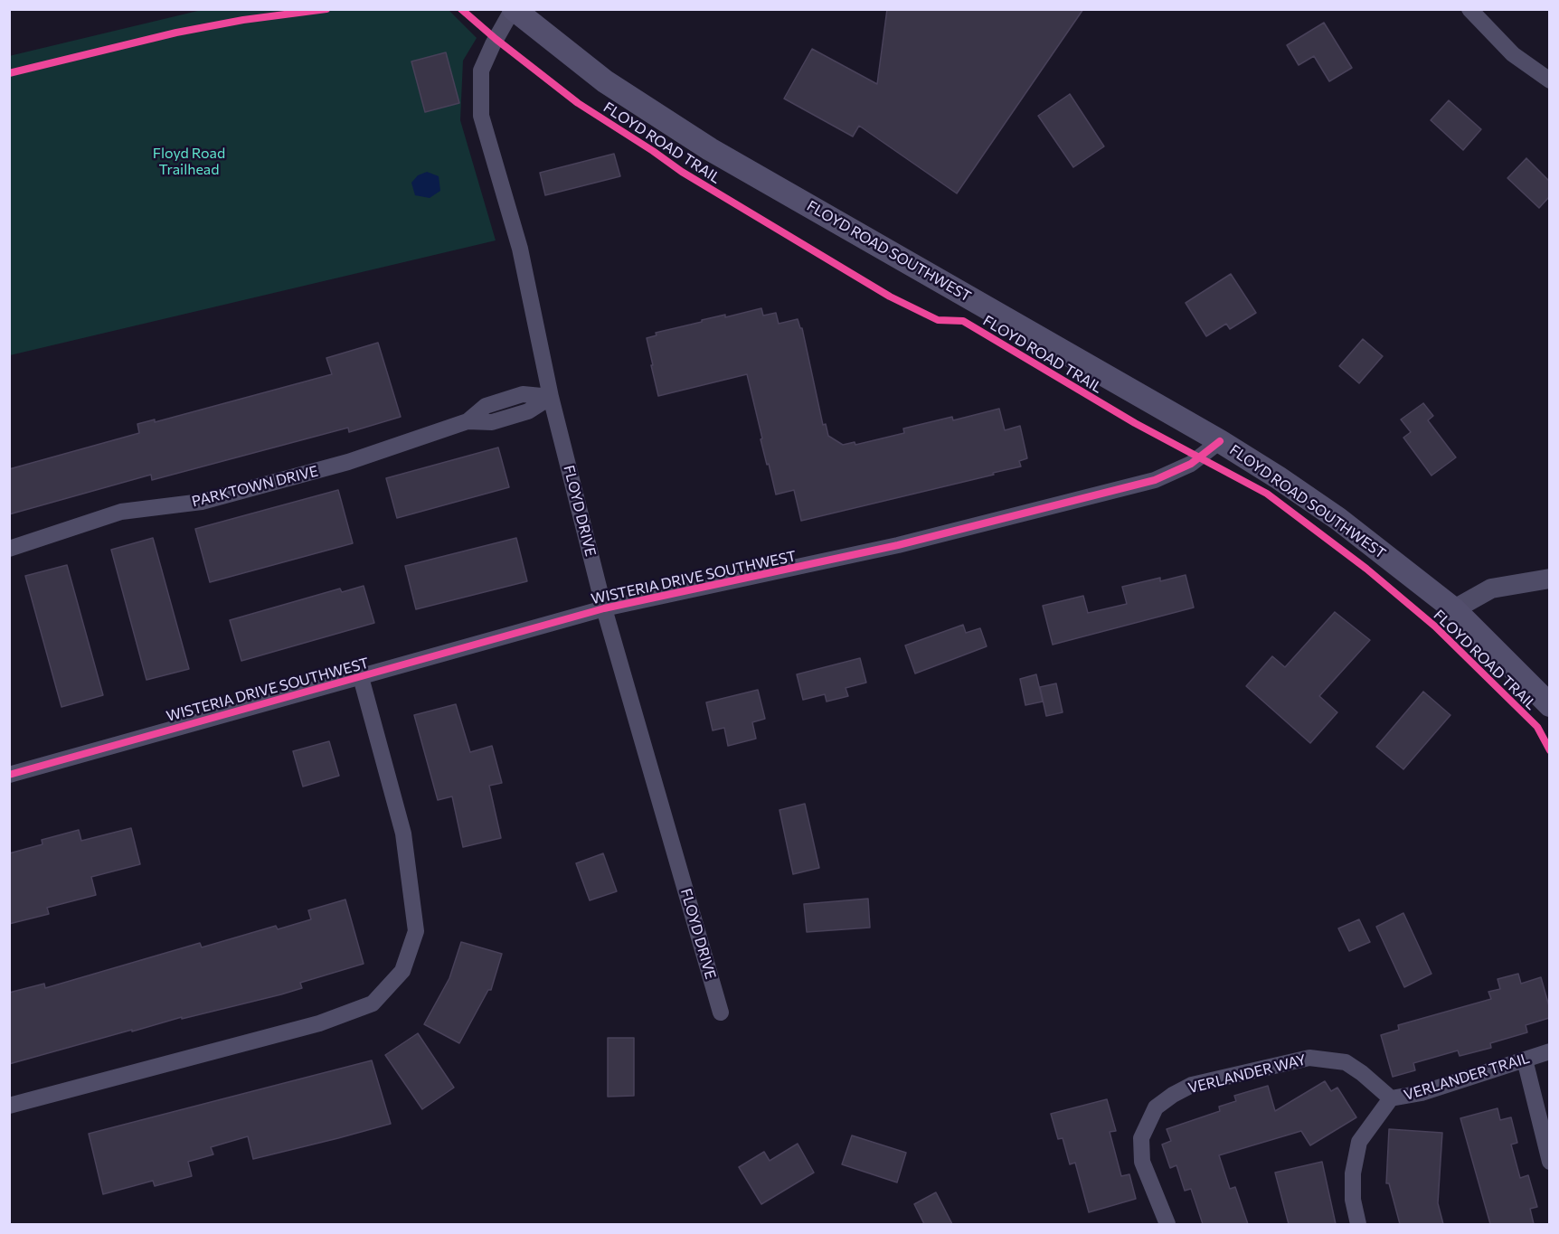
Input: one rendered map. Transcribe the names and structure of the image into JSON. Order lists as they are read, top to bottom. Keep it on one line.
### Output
{"streets":{"main road":["FLOYD ROAD SOUTHWEST"],"street":["PARKTOWN DRIVE","FLOYD DRIVE","WISTERIA DRIVE SOUTHWEST","VERLANDER WAY","VERLANDER TRAIL"],"cycle path":["FLOYD ROAD TRAIL"]},"crossings":[["FLOYD ROAD SOUTHWEST","FLOYD DRIVE"],["FLOYD ROAD SOUTHWEST","WISTERIA DRIVE SOUTHWEST"],["PARKTOWN DRIVE","FLOYD DRIVE"],["FLOYD DRIVE","WISTERIA DRIVE SOUTHWEST"],["VERLANDER WAY","VERLANDER TRAIL"]],"parks":["Floyd Road Trailhead"]}
